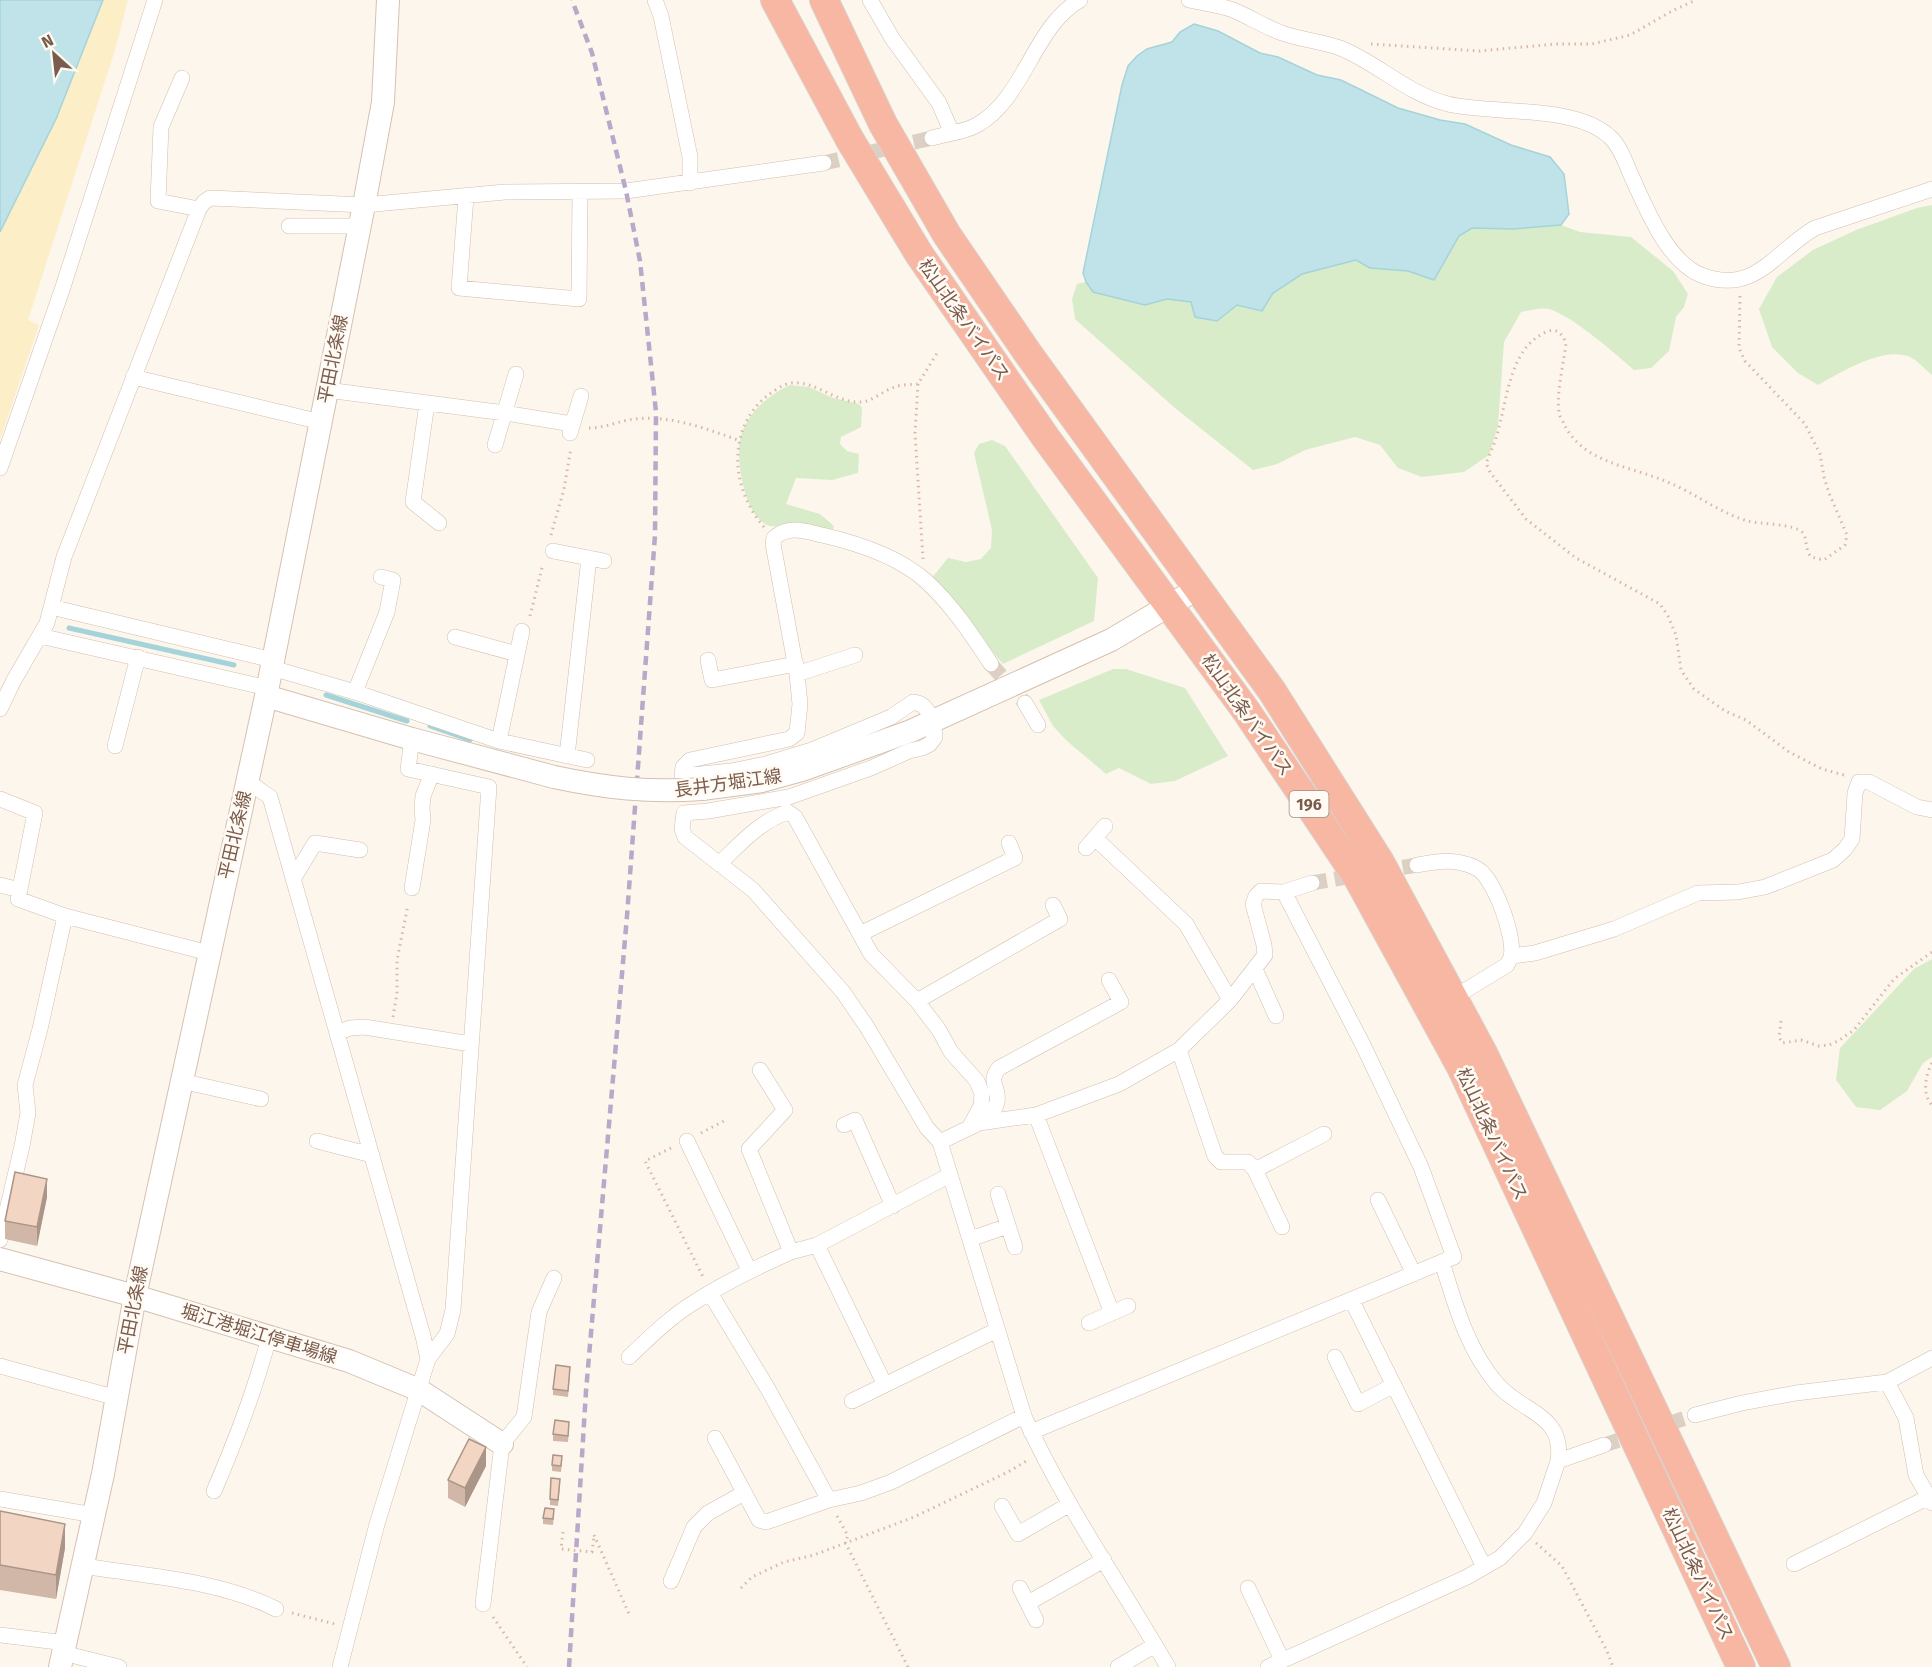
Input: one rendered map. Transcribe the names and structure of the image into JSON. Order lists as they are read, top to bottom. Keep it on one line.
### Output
{"streets":{"highway":["松山北条バイパス","196"],"main road":["平田北条線","長井方堀江線","堀江港堀江停車場線"]},"crossings":[["松山北条バイパス","長井方堀江線"],["平田北条線","長井方堀江線"],["平田北条線","堀江港堀江停車場線"]],"north":"top left"}
